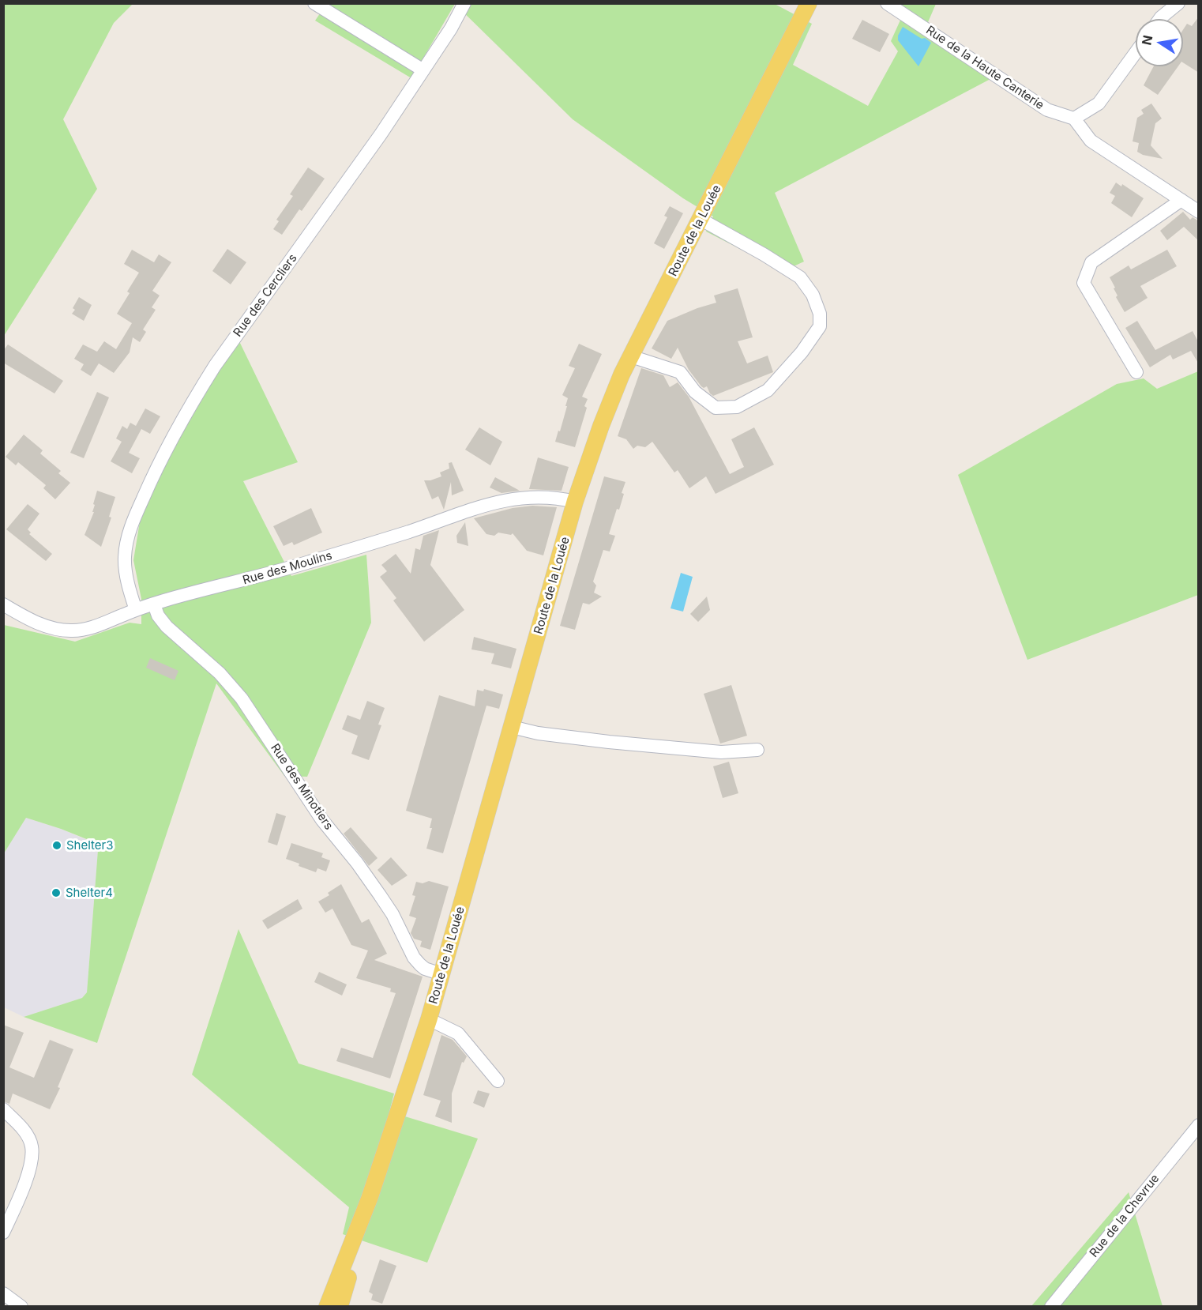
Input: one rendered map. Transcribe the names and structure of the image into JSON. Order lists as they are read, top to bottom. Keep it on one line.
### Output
{"streets":{"main road":["Route de la Louée"],"street":["Rue de la Haute Canterie","Rue des Cercliers","Rue des Moulins","Rue des Minotiers","Rue de la Chevrue"]},"crossings":[["Route de la Louée","Rue des Moulins"],["Route de la Louée","Rue des Minotiers"],["Rue des Cercliers","Rue des Moulins"],["Rue des Moulins","Rue des Minotiers"]],"places":["Shelter3","Shelter4"],"north":"left"}
